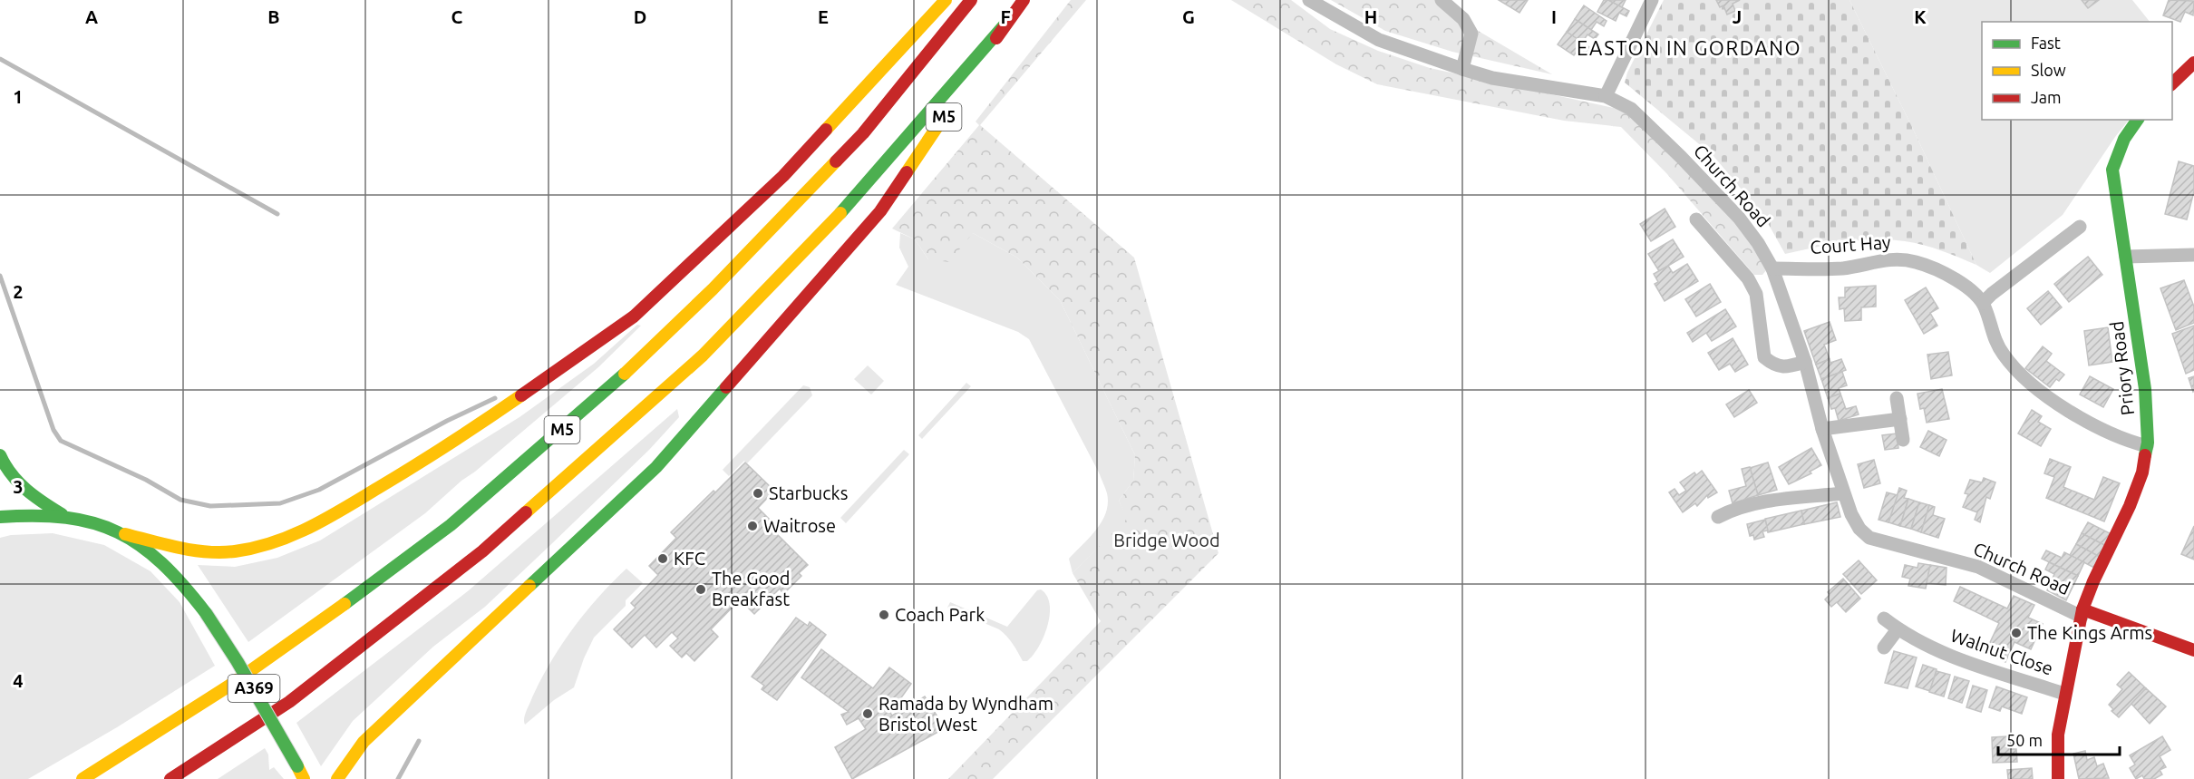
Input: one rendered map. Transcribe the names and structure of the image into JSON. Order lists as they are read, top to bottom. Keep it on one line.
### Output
{"streets":{"main road":["M5","Priory Road","A369"],"street":["Church Road","Court Hay","Walnut Close"]},"crossings":[["Church Road","Court Hay"],["Church Road","Priory Road"],["Court Hay","Priory Road"],["Priory Road","Walnut Close"]],"districts":["EASTON IN GORDANO"],"parks":["Bridge Wood"],"places":["Starbucks","Waitrose","KFC","The Good Breakfast","Coach Park","The Kings Arms","Ramada by Wyndham Bristol West"],"legend":["Fast","Slow","Jam"],"scale_bar":"50 m","grid":{"columns":["A","B","C","D","E","F","G","H","I","J","K"],"rows":["1","2","3","4"]}}
